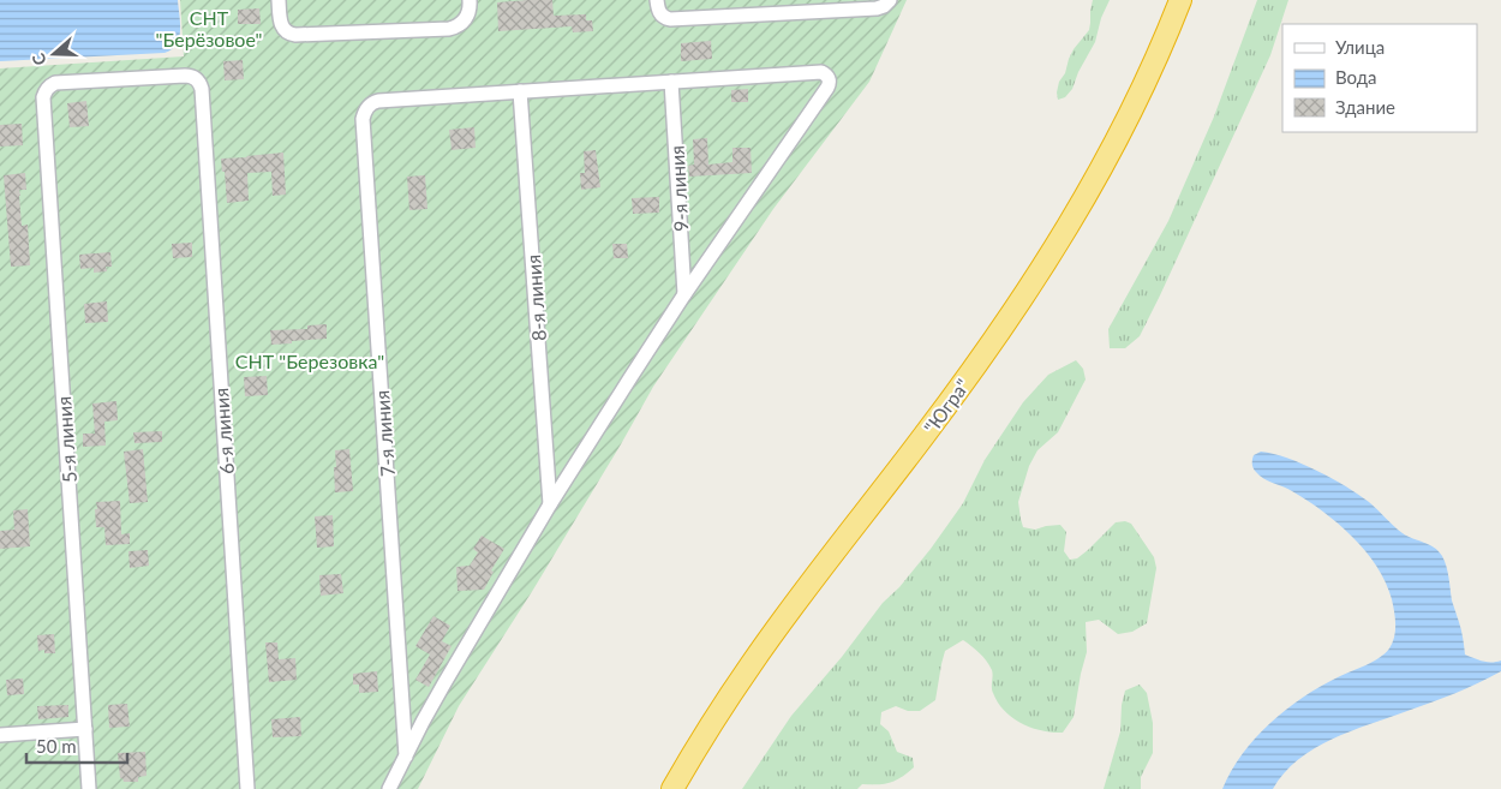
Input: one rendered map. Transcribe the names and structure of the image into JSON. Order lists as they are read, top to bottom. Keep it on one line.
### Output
{"streets":{"highway":["\"Югра\""],"street":["9-я линия","8-я линия","6-я линия","7-я линия","5-я линия"]},"crossings":[["8-я линия","7-я линия"],["6-я линия","5-я линия"]],"parks":["СНТ \"Берёзовое\"","СНТ \"Березовка\""],"legend":["Улица","Вода","Здание"],"scale_bar":"50 m","north":"left"}
